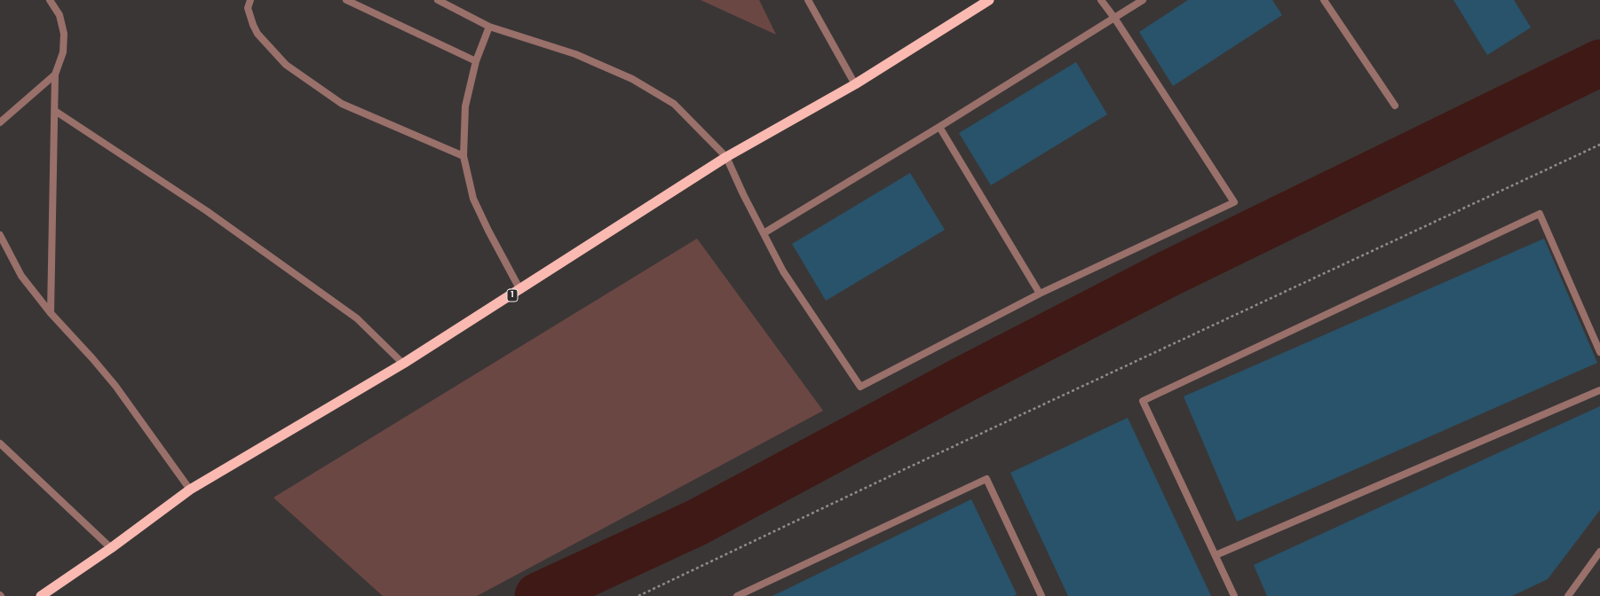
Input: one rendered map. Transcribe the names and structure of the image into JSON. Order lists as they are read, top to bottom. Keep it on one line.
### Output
{"streets":{"highway":["1"]}}
